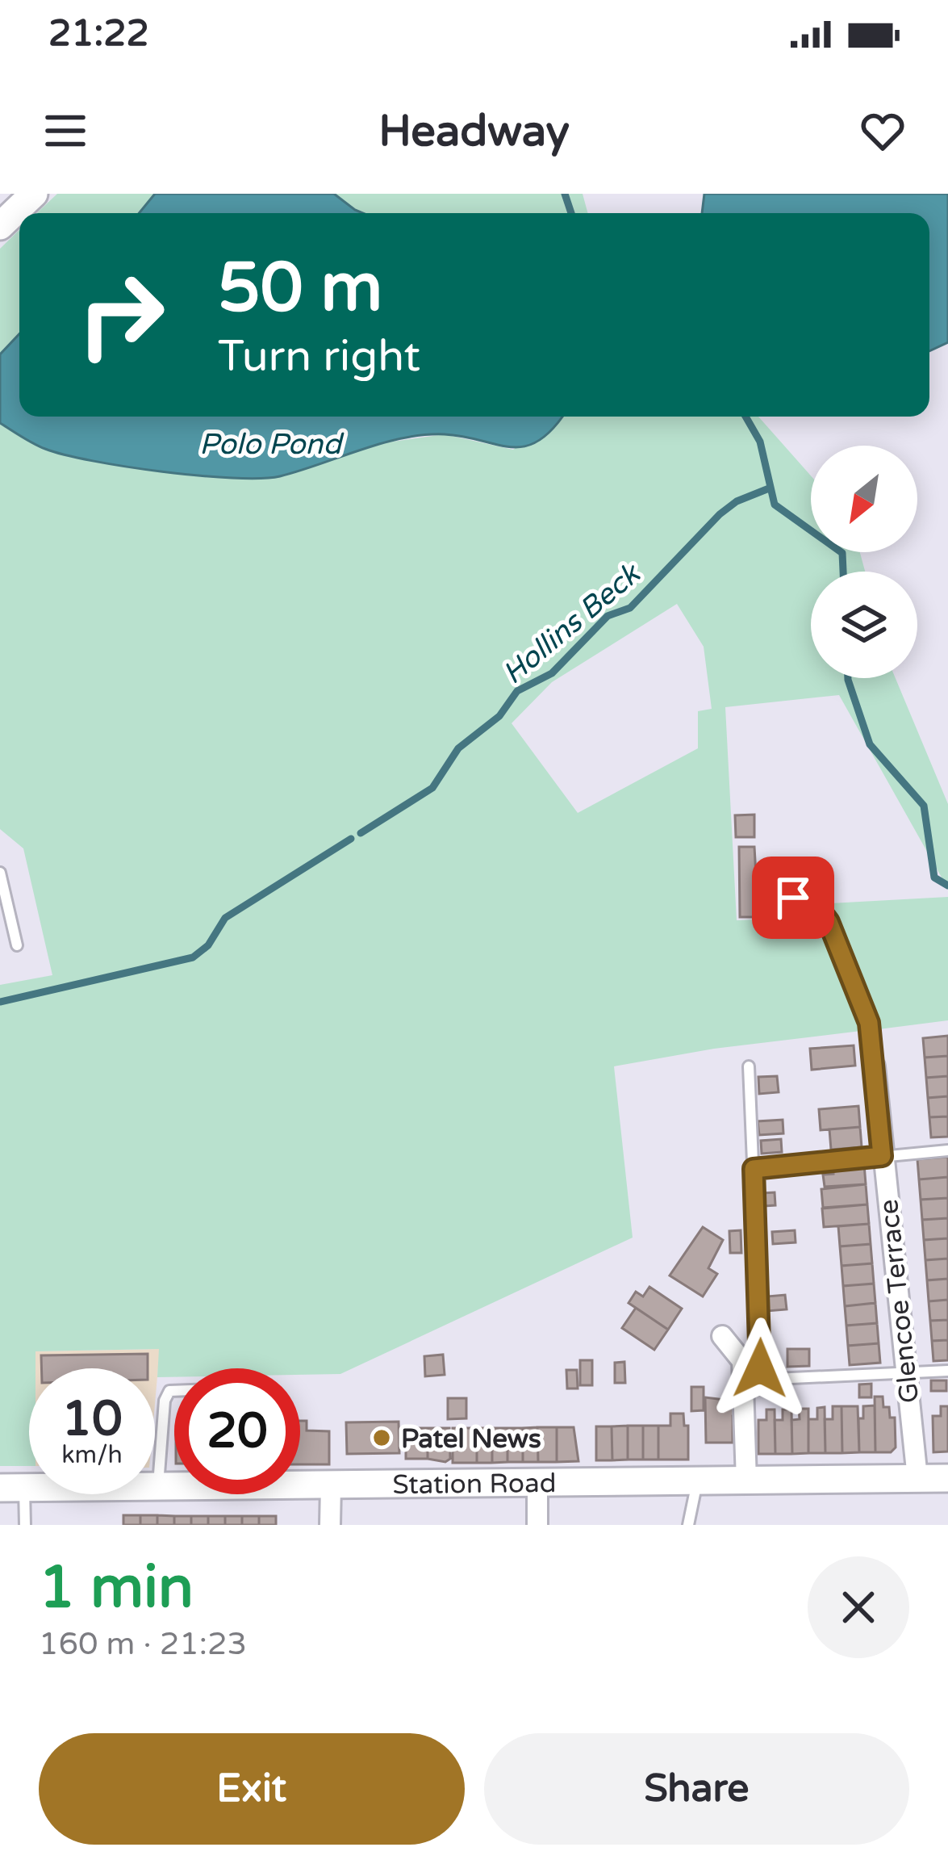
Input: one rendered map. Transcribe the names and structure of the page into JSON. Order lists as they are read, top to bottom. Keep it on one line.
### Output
{"streets":{"street":["Glencoe Terrace","Station Road"]},"crossings":[["Glencoe Terrace","Station Road"]],"water":["Polo Pond","Hollins Beck"],"places":["Patel News"],"north":"bottom left","page":{"status":"21:22","header":"Headway","turn":["50 m","Turn right"],"speed":"10 km/h","limit":"20","heading":["1 min","160 m · 21:23"],"buttons":["Exit","Share"]}}
